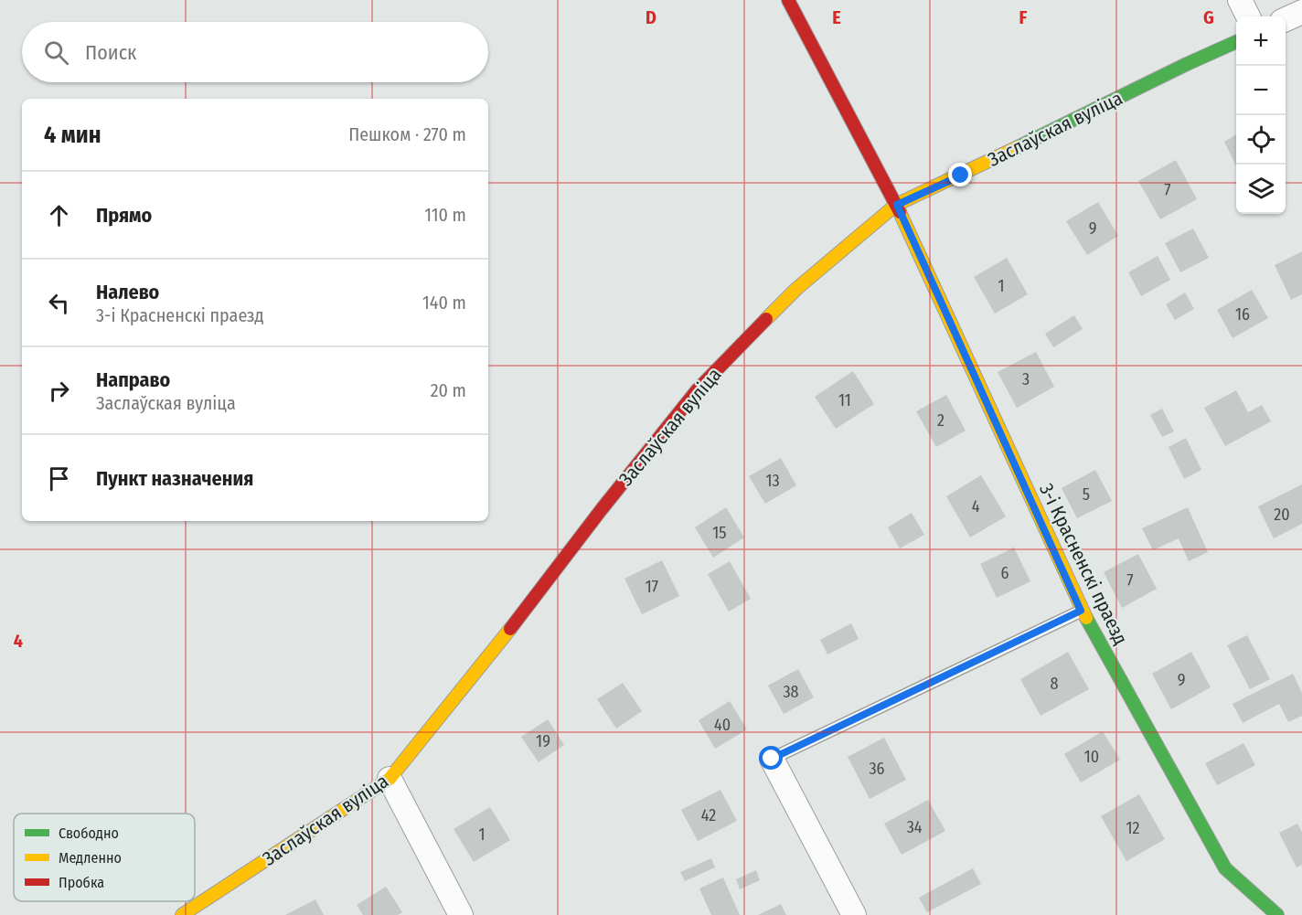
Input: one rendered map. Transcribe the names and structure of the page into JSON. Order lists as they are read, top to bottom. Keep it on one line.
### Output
{"streets":{"street":["Заслаўская вуліца","3-і Красненскі праезд"]},"crossings":[["Заслаўская вуліца","3-і Красненскі праезд"]],"house_numbers":["7","9","1","16","3","11","2","13","5","4","20","15","6","7","17","9","8","38","40","19","10","36","42","34","12","1"],"legend":["Свободно","Медленно","Пробка"],"page":{"map_buttons":["+","−"],"search":"Поиск","heading":["4 мин","Пешком · 270 m"],"list":[["Прямо","110 m"],["Налево","3-і Красненскі праезд","140 m"],["Направо","Заслаўская вуліца","20 m"],"Пункт назначения"]},"grid":{"columns":["D","E","F","G"],"rows":["4"]}}
